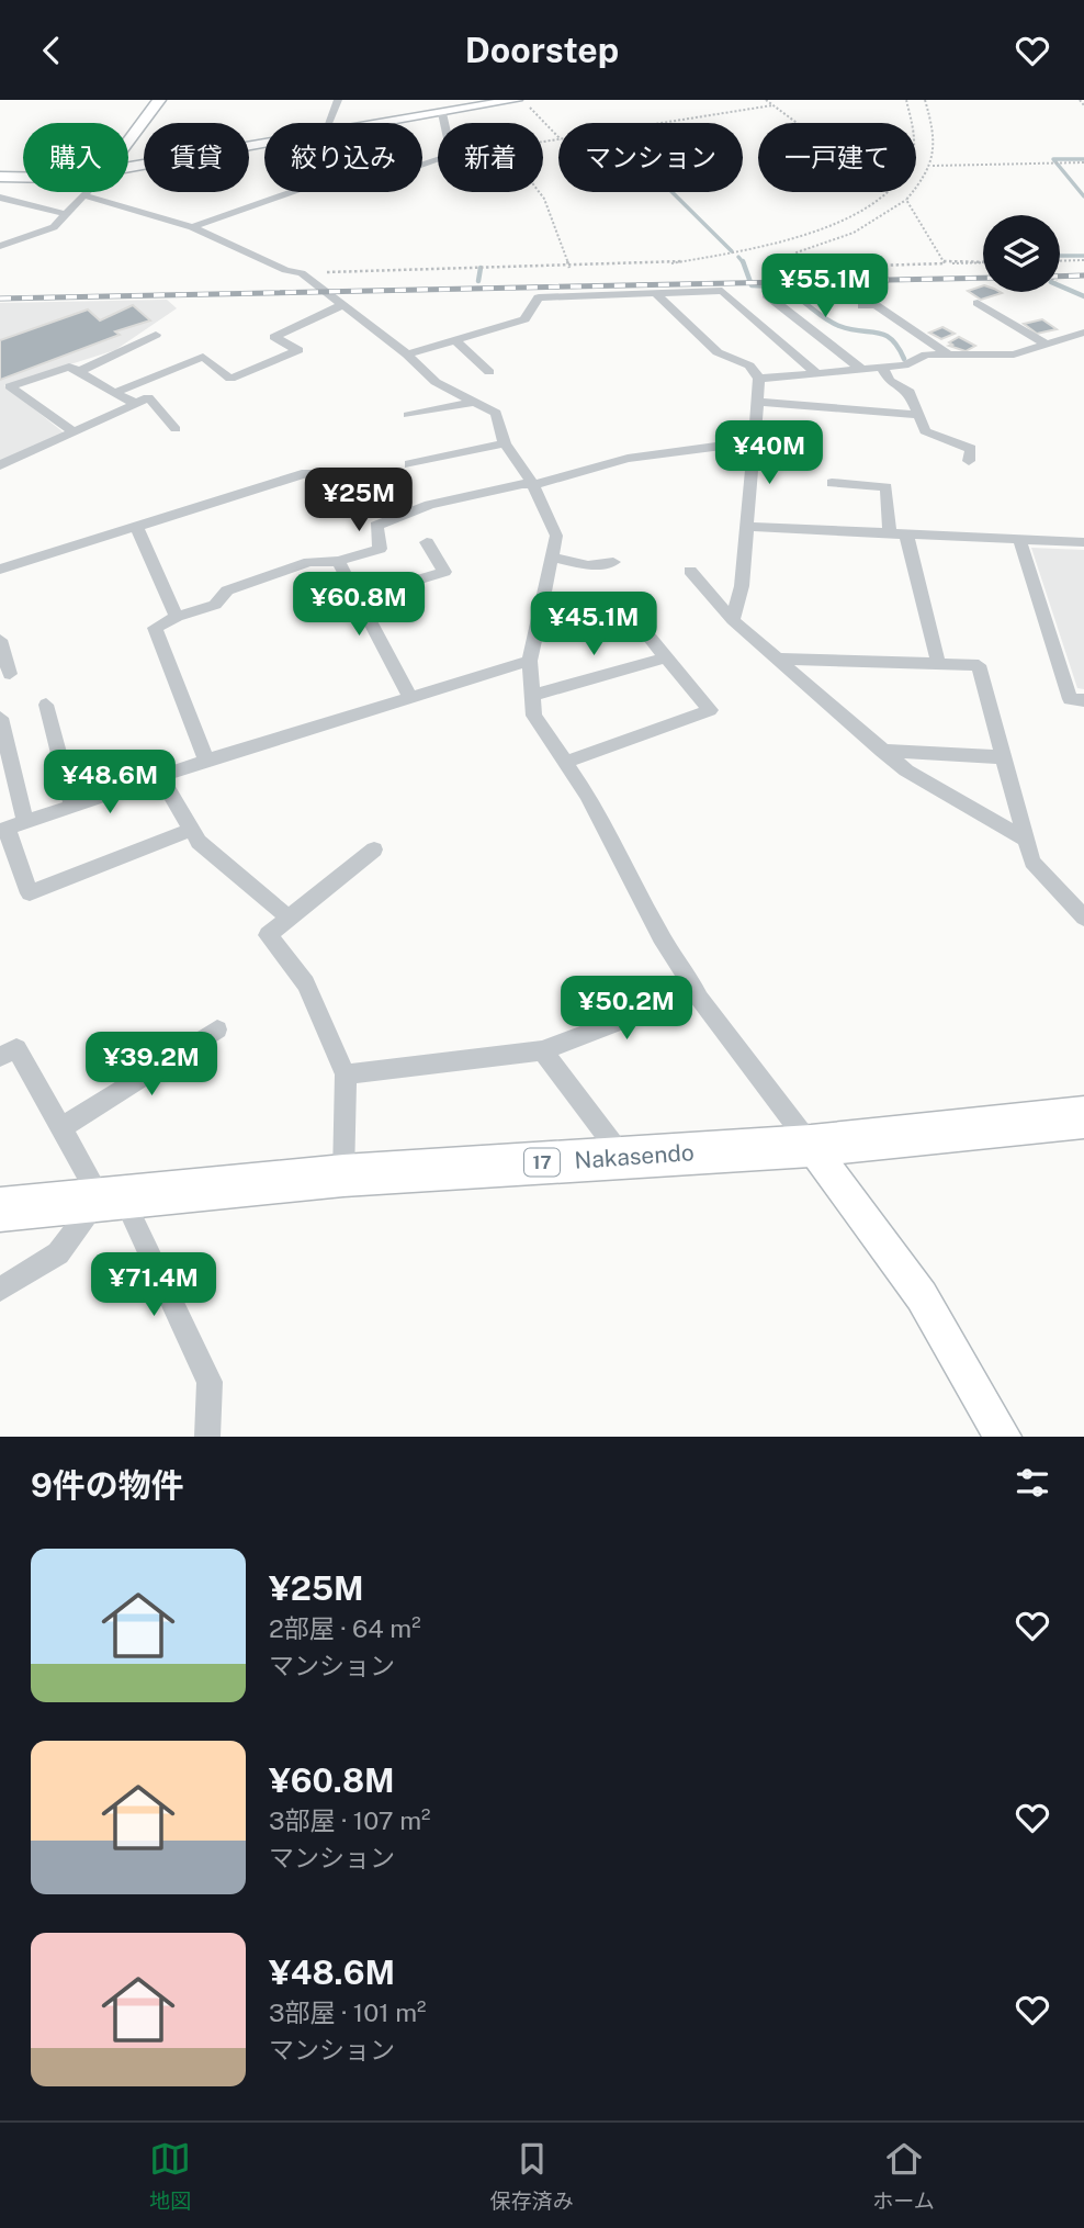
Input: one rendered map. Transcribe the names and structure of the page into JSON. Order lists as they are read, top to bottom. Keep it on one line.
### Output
{"streets":{"highway":["Nakasendo","17"]},"page":{"header":"Doorstep","chip":["購入","賃貸","絞り込み","新着","マンション","一戸建て"],"price":["¥55.1M","¥40M","¥25M","¥60.8M","¥45.1M","¥48.6M","¥50.2M","¥39.2M","¥71.4M"],"heading":"9件の物件","list":[{"name":"¥25M","note":"2部屋 · 64 m² · マンション"},{"name":"¥60.8M","note":"3部屋 · 107 m² · マンション"},{"name":"¥48.6M","note":"3部屋 · 101 m² · マンション"}],"tabs":["地図","保存済み","ホーム"]}}
